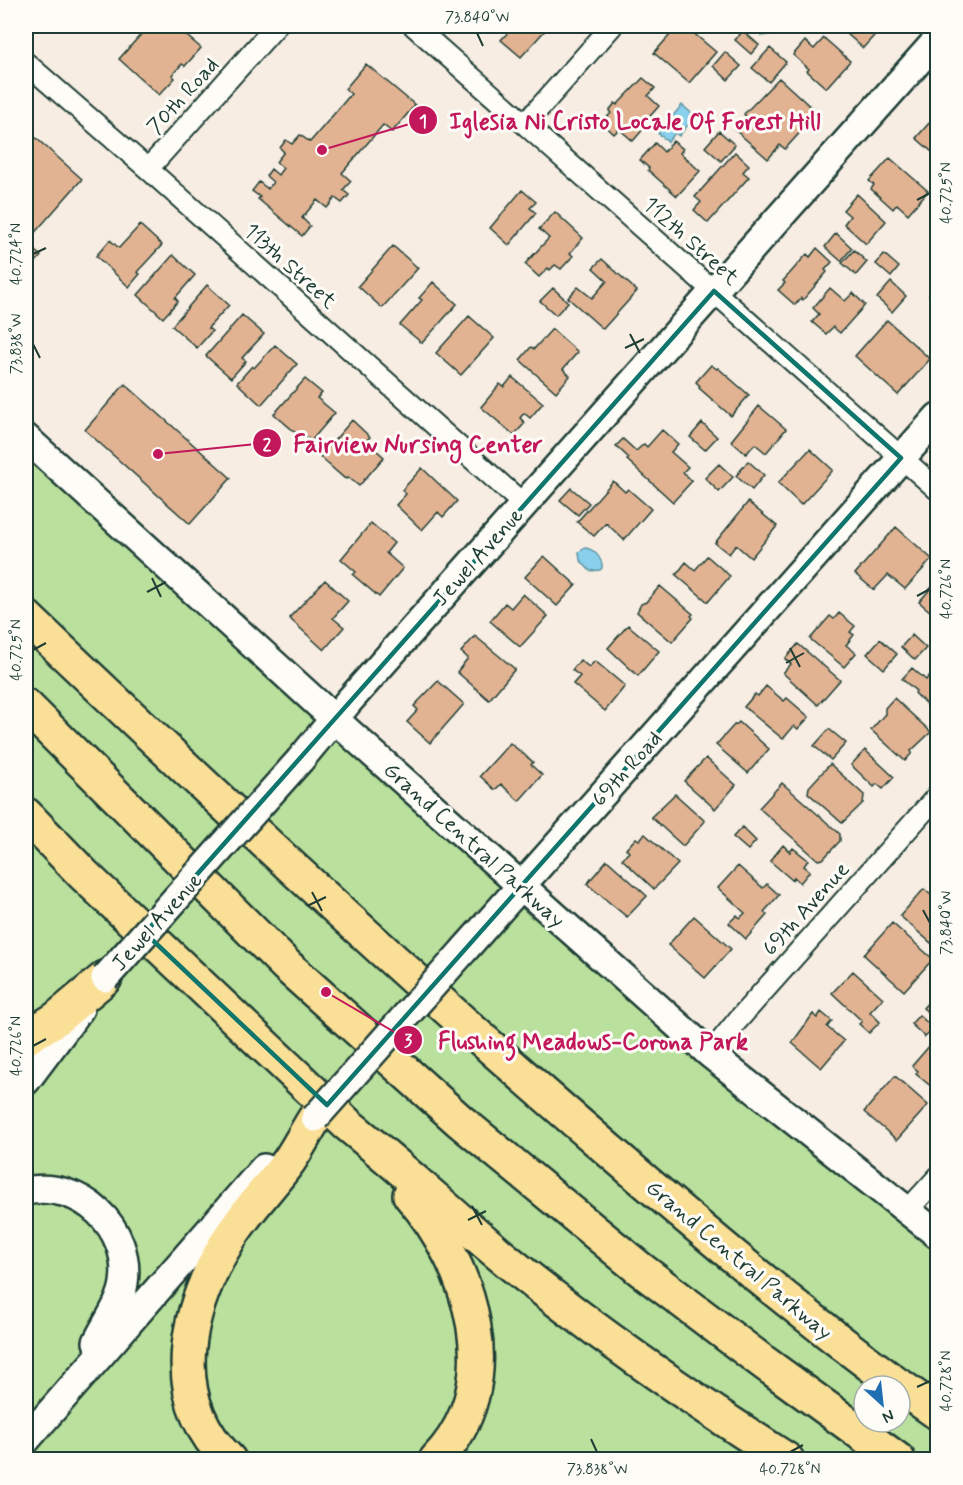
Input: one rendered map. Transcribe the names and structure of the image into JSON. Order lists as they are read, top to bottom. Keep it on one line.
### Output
{"streets":{"highway":["Grand Central Parkway"],"street":["70th Road","112th Street","113th Street","Jewel Avenue","69th Road","69th Avenue"]},"crossings":[["70th Road","113th Street"],["112th Street","Jewel Avenue"],["112th Street","69th Road"],["113th Street","Jewel Avenue"],["Jewel Avenue","Grand Central Parkway"],["69th Road","Grand Central Parkway"],["Grand Central Parkway","69th Avenue"]],"places":["Iglesia Ni Cristo Locale Of Forest Hill","Fairview Nursing Center","Flushing Meadows-Corona Park"],"north":"bottom right","coordinates":["73.840°W","40.725°N","40.724°N","73.838°W","40.726°N","40.728°N"]}
